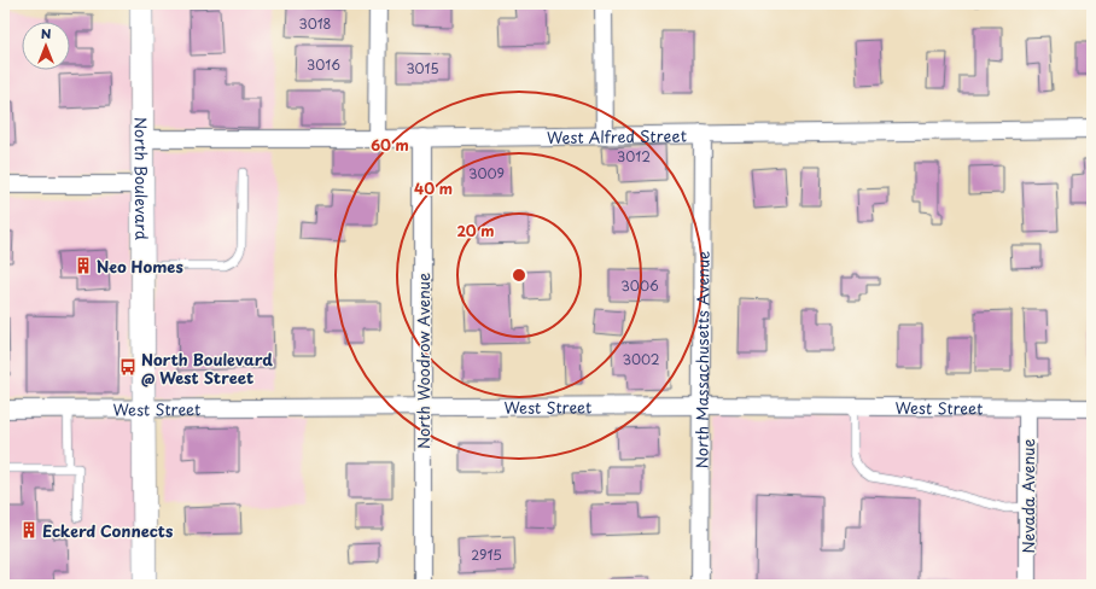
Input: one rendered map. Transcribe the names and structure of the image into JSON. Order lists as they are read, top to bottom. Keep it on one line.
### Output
{"streets":{"street":["West Alfred Street","North Boulevard","North Massachusetts Avenue","North Woodrow Avenue","West Street","Nevada Avenue"]},"crossings":[["West Alfred Street","North Boulevard"],["West Alfred Street","North Massachusetts Avenue"],["West Alfred Street","North Woodrow Avenue"],["North Boulevard","West Street"],["North Massachusetts Avenue","West Street"],["North Woodrow Avenue","West Street"],["West Street","Nevada Avenue"]],"places":{"building":["Neo Homes","Eckerd Connects"],"bus stop":["North Boulevard @ West Street"]},"house_numbers":["3018","3016","3015","3012","3009","3006","3002","2915"],"north":"top","rings":["60 m","40 m","20 m"]}
